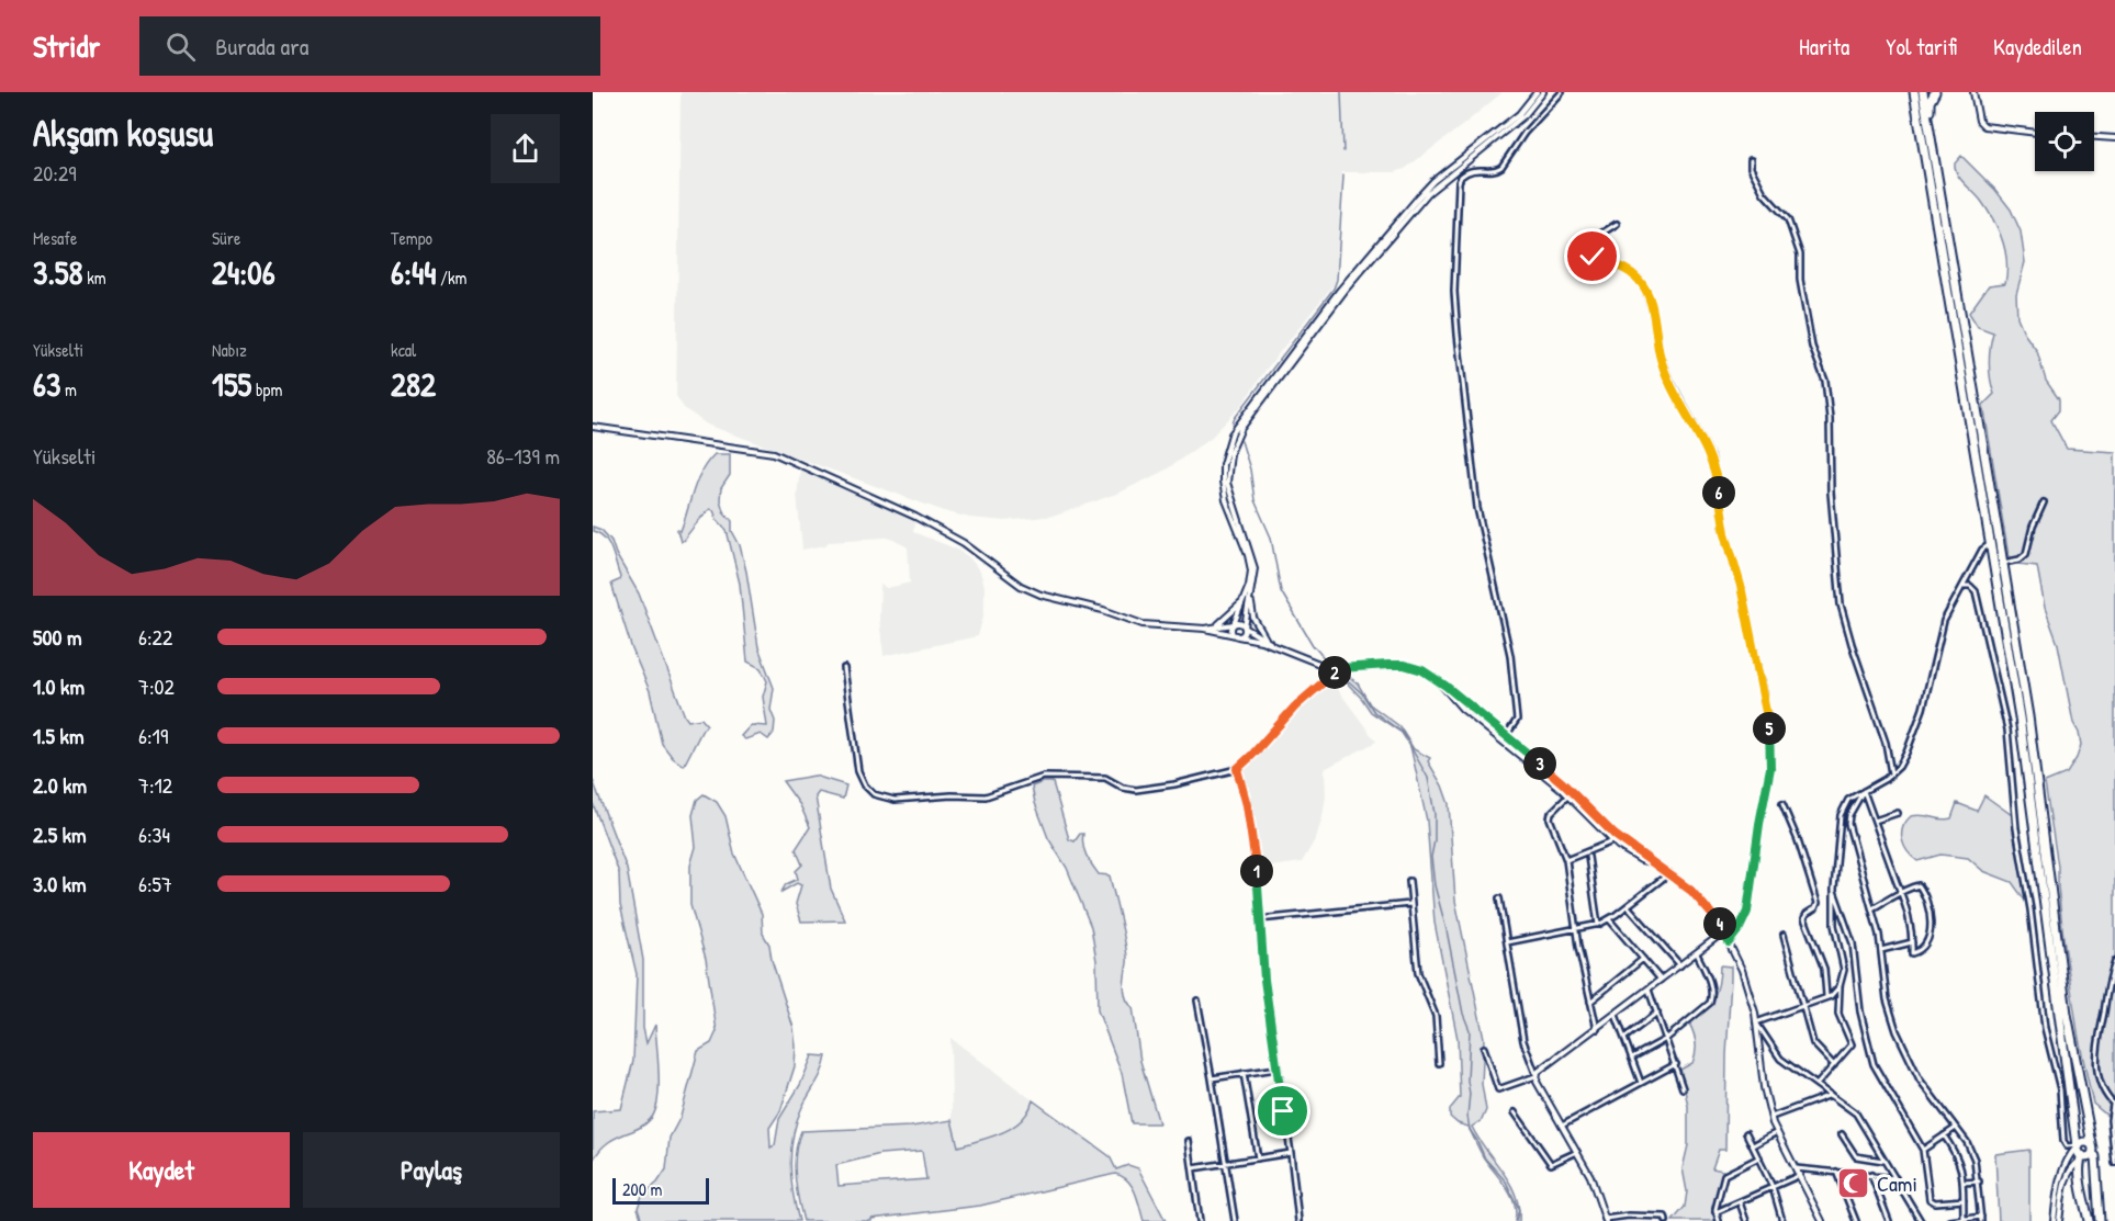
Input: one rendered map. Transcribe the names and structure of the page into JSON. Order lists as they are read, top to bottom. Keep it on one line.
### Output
{"places":{"mosque":["Cami"]},"scale_bar":"200 m","page":{"header":"Stridr","search":"Burada ara","nav":["Harita","Yol tarifi","Kaydedilen"],"heading":["Akşam koşusu","20:29"],"stats":[["Mesafe","3.58 km"],["Süre","24:06"],["Tempo","6:44 /km"],["Yükselti","63 m"],["Nabız","155 bpm"],["kcal","282"]],"chart":["Yükselti","86–139 m"],"pins":["6","2","5","3","1","4"],"list":[{"name":"500 m","note":"6:22"},{"name":"1.0 km","note":"7:02"},{"name":"1.5 km","note":"6:19"},{"name":"2.0 km","note":"7:12"},{"name":"2.5 km","note":"6:34"},{"name":"3.0 km","note":"6:57"}],"buttons":["Kaydet","Paylaş"],"scale":"200 m"}}
